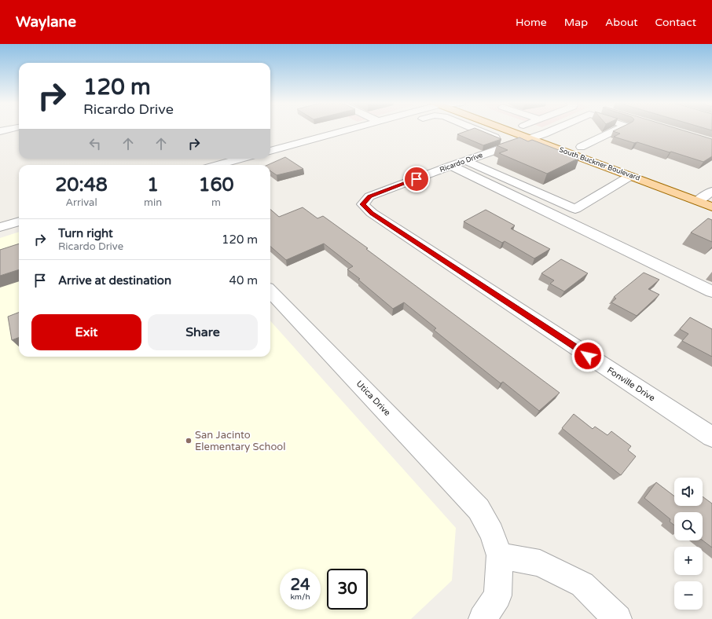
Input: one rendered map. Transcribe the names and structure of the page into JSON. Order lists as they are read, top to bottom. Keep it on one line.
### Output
{"streets":{"main road":["South Buckner Boulevard"],"street":["Ricardo Drive","Fonville Drive","Utica Drive"]},"crossings":[["Ricardo Drive","South Buckner Boulevard"],["Ricardo Drive","Fonville Drive"]],"places":["San Jacinto Elementary School"],"page":{"header":"Waylane","nav":["Home","Map","About","Contact"],"turn":["120 m","Ricardo Drive"],"eta":["20:48","Arrival","1","min","160","m"],"list":[{"name":"Turn right","note":"Ricardo Drive","value":"120 m"},{"name":"Arrive at destination","value":"40 m"}],"buttons":["Exit","Share"],"map_buttons":["+","−"],"speed":"24 km/h","limit":"30"}}
